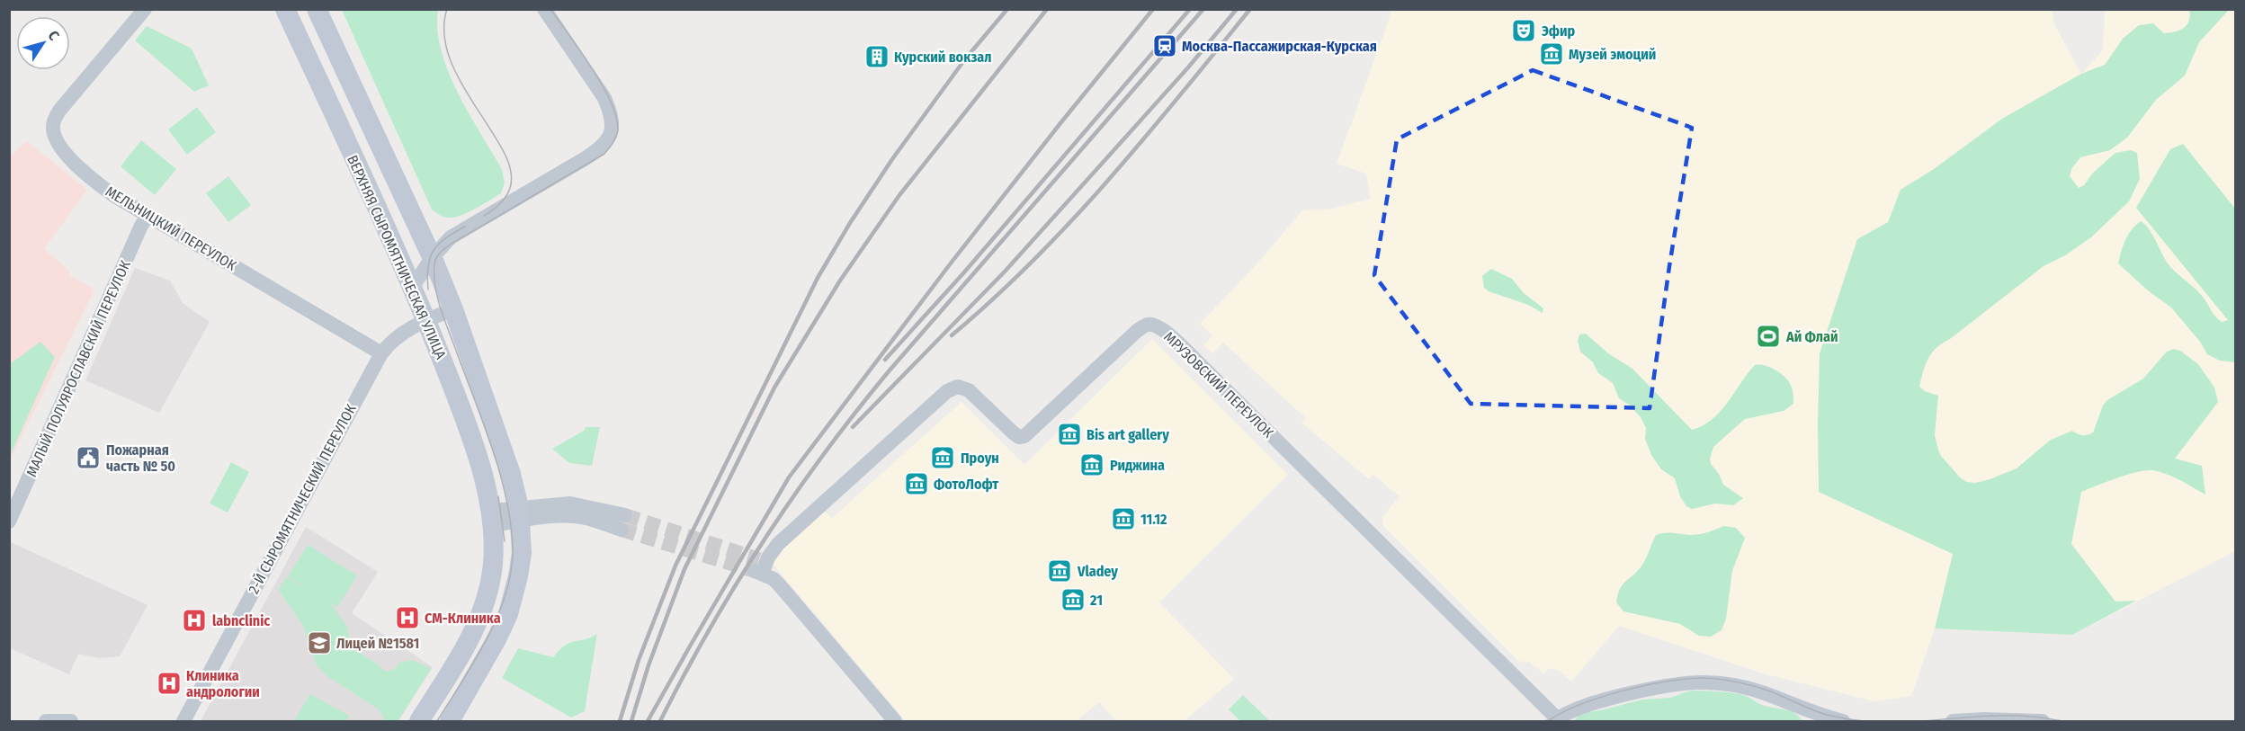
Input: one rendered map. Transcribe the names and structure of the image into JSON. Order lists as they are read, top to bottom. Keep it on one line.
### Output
{"streets":{"main road":["ВЕРХНЯЯ СЫРОМЯТНИЧЕСКАЯ УЛИЦА"],"street":["МЕЛЬНИЦКИЙ ПЕРЕУЛОК","МАЛЫЙ ПОЛУЯРОСЛАВСКИЙ ПЕРЕУЛОК","МРУЗОВСКИЙ ПЕРЕУЛОК","2-Й СЫРОМЯТНИЧЕСКИЙ ПЕРЕУЛОК"]},"crossings":[["МЕЛЬНИЦКИЙ ПЕРЕУЛОК","МАЛЫЙ ПОЛУЯРОСЛАВСКИЙ ПЕРЕУЛОК"],["МЕЛЬНИЦКИЙ ПЕРЕУЛОК","2-Й СЫРОМЯТНИЧЕСКИЙ ПЕРЕУЛОК"],["ВЕРХНЯЯ СЫРОМЯТНИЧЕСКАЯ УЛИЦА","2-Й СЫРОМЯТНИЧЕСКИЙ ПЕРЕУЛОК"]],"places":{"theatre":["Эфир"],"station":["Москва-Пассажирская-Курская"],"museum":["Музей эмоций","Bis art gallery","Проун","Риджина","ФотоЛофт","11.12","Vladey","21"],"building":["Курский вокзал"],"sports":["Ай Флай"],"public building":["Пожарная часть № 50"],"hospital":["СМ-Клиника","labnclinic","Клиника андрологии"],"school or university":["Лицей №1581"]},"north":"top right"}
